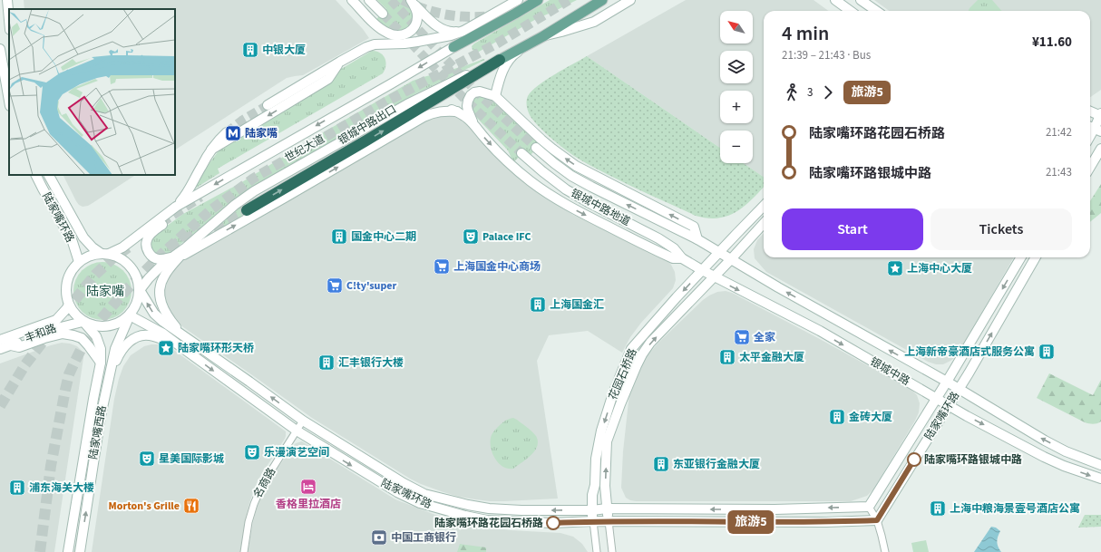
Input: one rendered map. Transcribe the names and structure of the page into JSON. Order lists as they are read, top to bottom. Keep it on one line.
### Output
{"streets":{"highway":["银城中路出口"],"main road":["世纪大道","银城中路地道","陆家嘴环路","丰和路","银城中路","花园石桥路","陆家嘴西路"],"street":["名商路"]},"crossings":[["世纪大道","陆家嘴环路"],["世纪大道","丰和路"],["世纪大道","陆家嘴西路"],["银城中路地道","银城中路"],["陆家嘴环路","丰和路"],["陆家嘴环路","银城中路"],["陆家嘴环路","花园石桥路"],["陆家嘴环路","陆家嘴西路"],["陆家嘴环路","名商路"],["丰和路","陆家嘴西路"],["银城中路","花园石桥路"]],"one_way":["银城中路出口"],"districts":["陆家嘴"],"places":{"building":["中银大厦","国金中心二期","上海国金汇","上海新帝豪酒店式服务公寓","太平金融大厦","汇丰银行大楼","金砖大厦","东亚银行金融大厦","浦东海关大楼","上海中粮海景壹号酒店公寓"],"metro station":["陆家嘴"],"theatre":["Palace IFC","乐漫演艺空间","星美国际影城"],"supermarket":["上海国金中心商场","C!ty'super","全家"],"place":["上海中心大厦","陆家嘴环形天桥"],"other":["陆家嘴环路银城中路","陆家嘴环路花园石桥路"],"hotel":["香格里拉酒店"],"restaurant":["Morton's Grille"],"bank":["中国工商银行"]},"lines":["bus line 旅游5"],"north":"top left","page":{"on_map":"旅游5","map_buttons":["+","−"],"heading":["4 min","21:39 – 21:43 · Bus","¥11.60"],"legs":["3","旅游5"],"list":[{"name":"陆家嘴环路花园石桥路","value":"21:42"},{"name":"陆家嘴环路银城中路","value":"21:43"}],"buttons":["Start","Tickets"]}}
